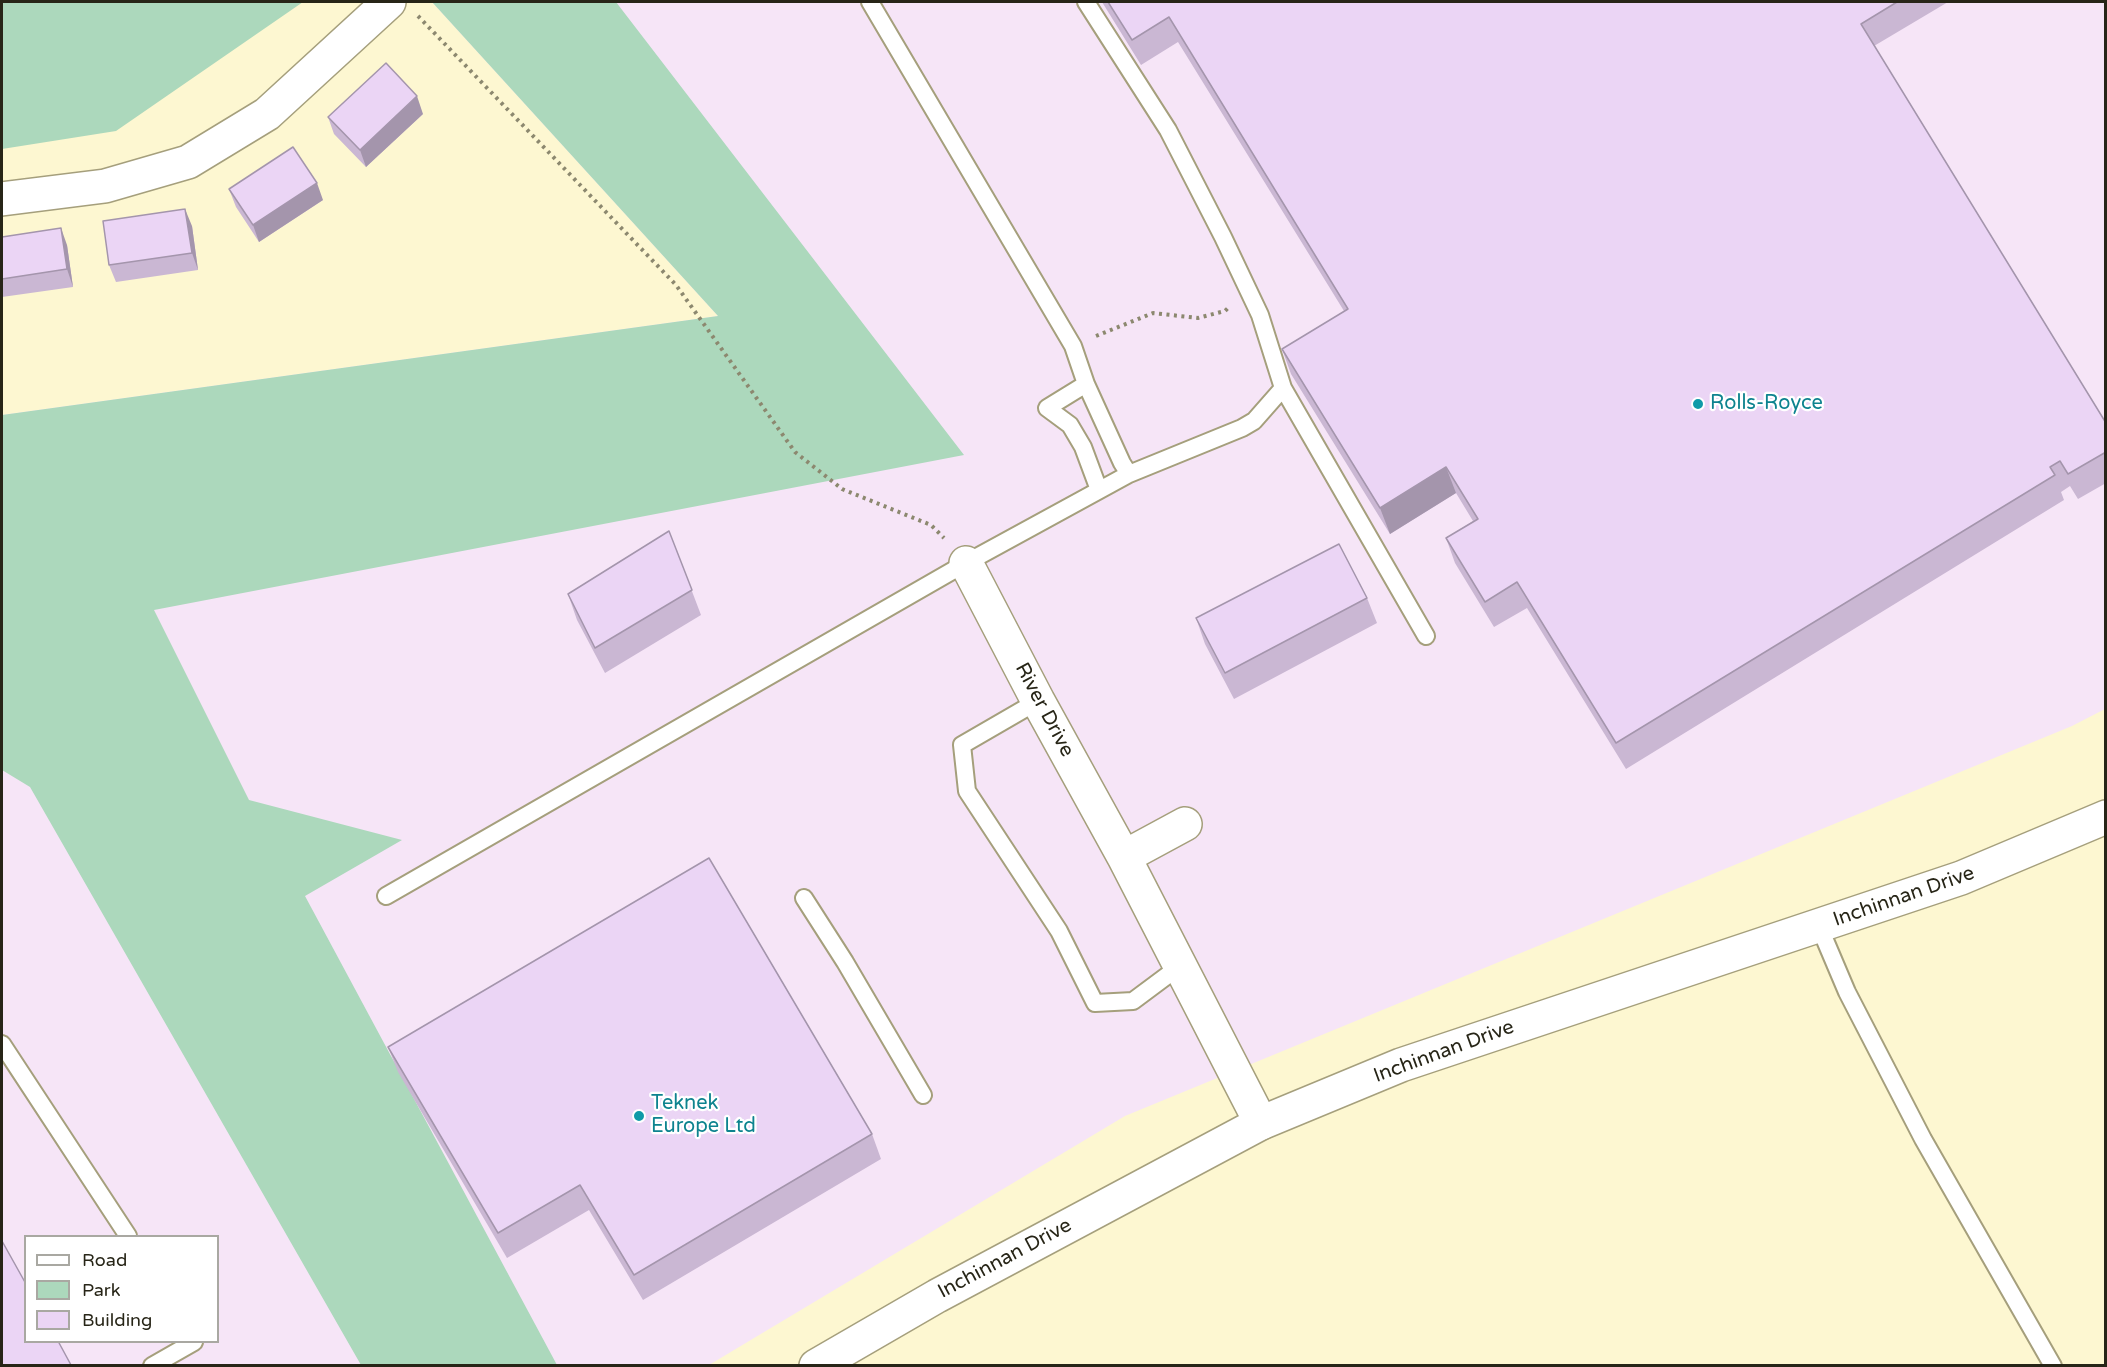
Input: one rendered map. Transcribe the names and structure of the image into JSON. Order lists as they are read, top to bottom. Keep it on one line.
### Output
{"streets":{"street":["River Drive","Inchinnan Drive"]},"crossings":[["River Drive","Inchinnan Drive"]],"places":["Rolls-Royce","Teknek Europe Ltd"],"legend":["Road","Park","Building"]}
